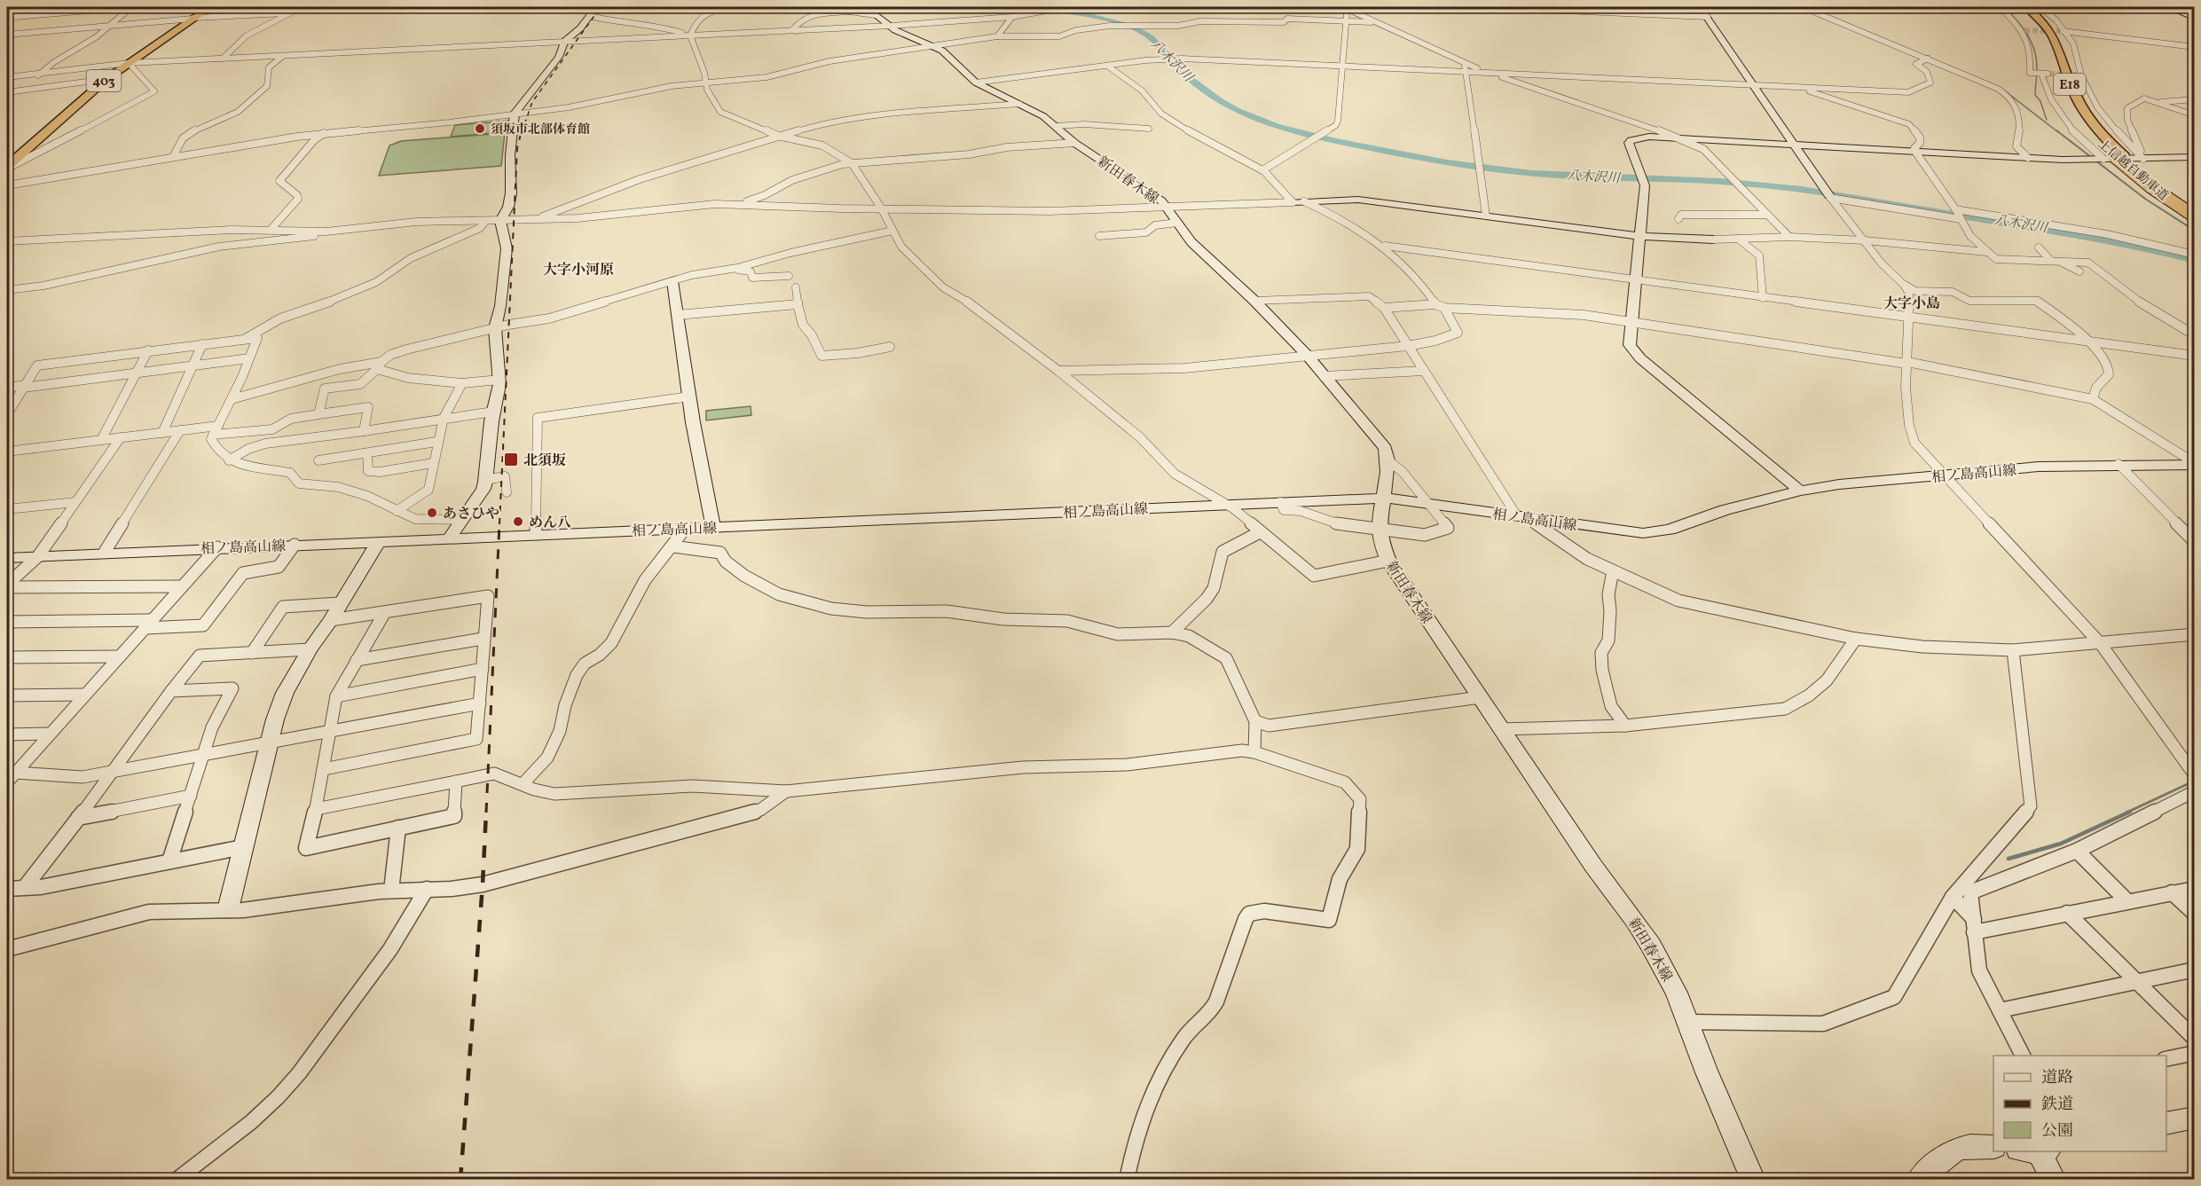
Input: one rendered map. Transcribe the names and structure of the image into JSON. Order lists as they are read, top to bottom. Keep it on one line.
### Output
{"streets":{"highway":["403","E18","上信越自動車道"],"street":["新田春木線","相ノ島高山線"]},"crossings":[["新田春木線","相ノ島高山線"]],"districts":["大字小河原","大字小島"],"water":["八木沢川"],"places":{"other":["須坂市北部体育館","あさひや","めん八"],"transit":["北須坂"]},"legend":["道路","鉄道","公園"]}
